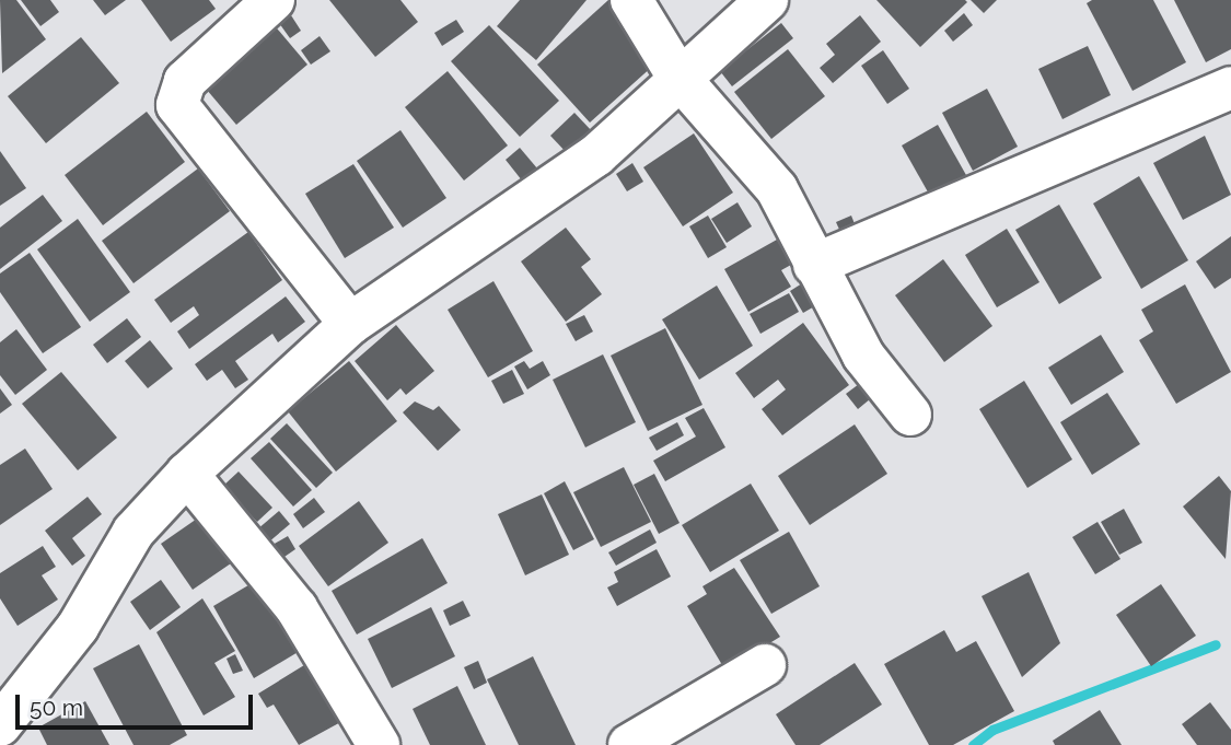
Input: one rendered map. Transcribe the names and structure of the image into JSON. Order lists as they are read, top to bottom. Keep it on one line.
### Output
{"scale_bar":"50 m"}
